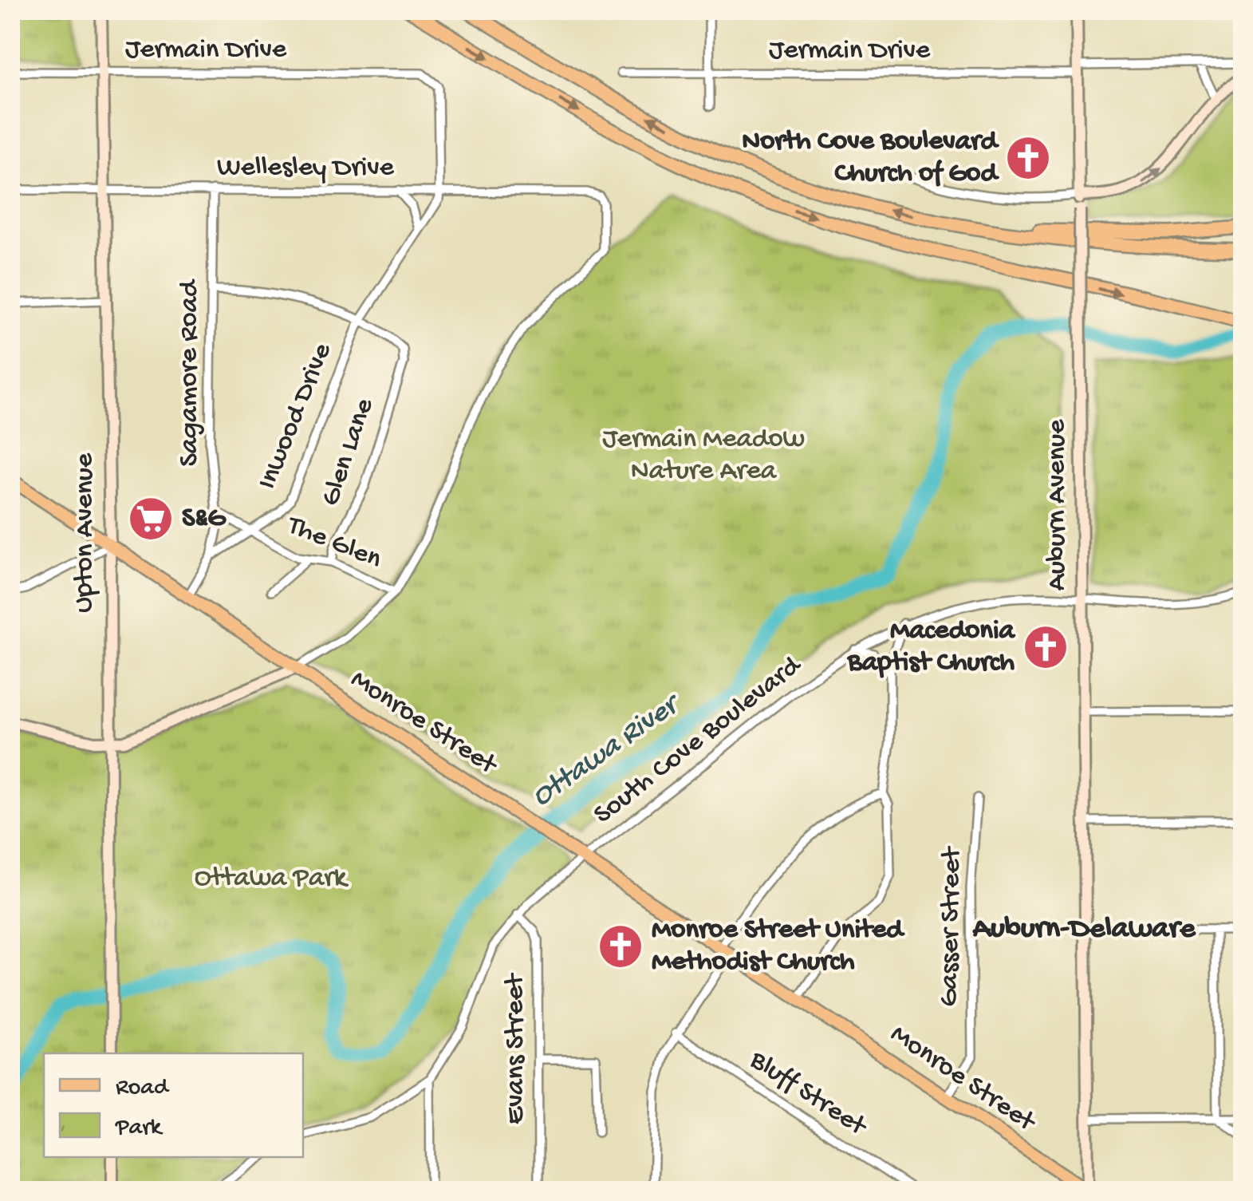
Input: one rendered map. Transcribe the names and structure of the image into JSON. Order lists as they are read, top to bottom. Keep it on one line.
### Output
{"streets":{"main road":["Monroe Street"],"street":["Jermain Drive","Wellesley Drive","Sagamore Road","Inwood Drive","Glen Lane","Auburn Avenue","Upton Avenue","The Glen","South Cove Boulevard","Gasser Street","Evans Street","Bluff Street"]},"crossings":[["Jermain Drive","Inwood Drive"],["Jermain Drive","Auburn Avenue"],["Jermain Drive","Upton Avenue"],["Wellesley Drive","Sagamore Road"],["Wellesley Drive","Inwood Drive"],["Wellesley Drive","Upton Avenue"],["Wellesley Drive","The Glen"],["Sagamore Road","Inwood Drive"],["Sagamore Road","The Glen"],["Inwood Drive","Glen Lane"],["Inwood Drive","The Glen"],["Inwood Drive","Monroe Street"],["Glen Lane","The Glen"],["Auburn Avenue","Monroe Street"],["Auburn Avenue","South Cove Boulevard"],["Upton Avenue","Monroe Street"],["Monroe Street","South Cove Boulevard"],["Monroe Street","Gasser Street"],["South Cove Boulevard","Evans Street"]],"districts":["Auburn-Delaware"],"water":["Ottawa River"],"parks":["Jermain Meadow Nature Area","Ottawa Park"],"places":{"church":["North Cove Boulevard Church of God","Macedonia Baptist Church","Monroe Street United Methodist Church"],"supermarket":["S&G"]},"legend":["Road","Park"]}
